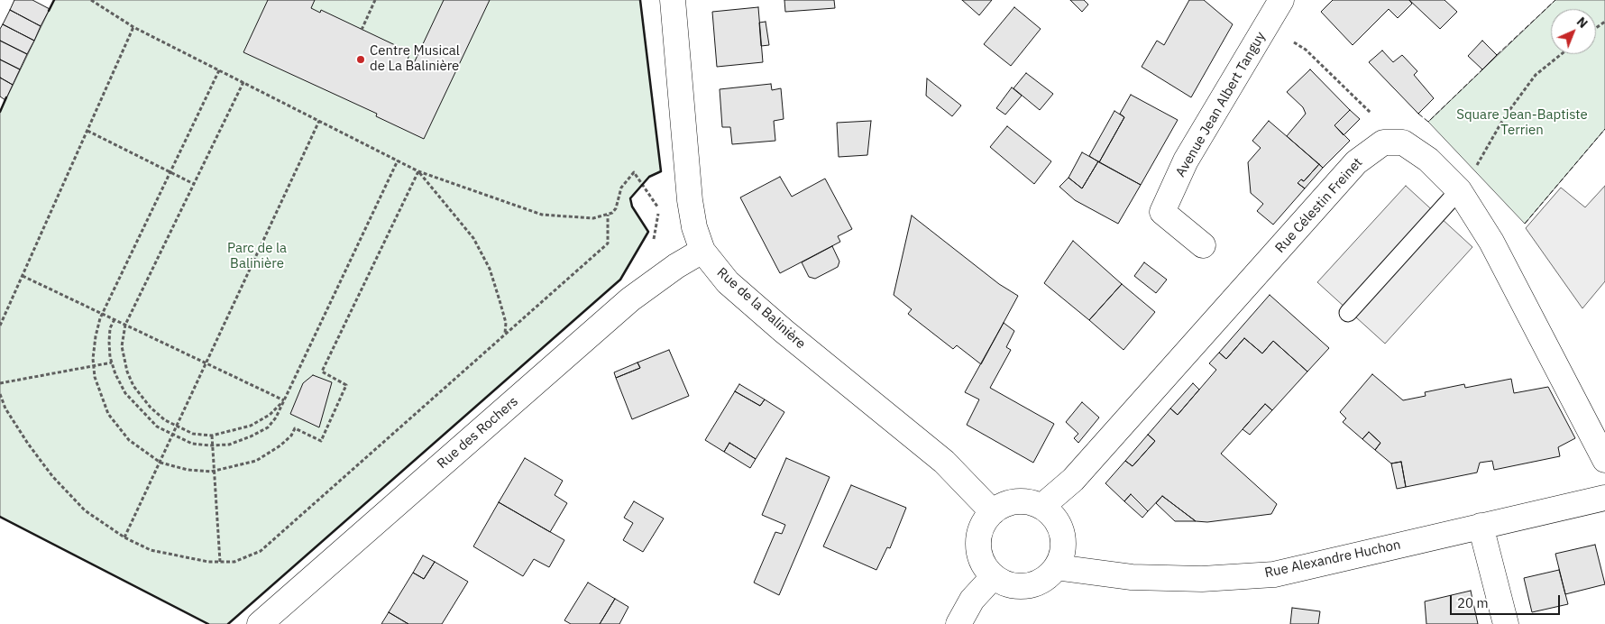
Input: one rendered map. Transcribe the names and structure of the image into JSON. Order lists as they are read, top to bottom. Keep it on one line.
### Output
{"streets":{"street":["Avenue Jean Albert Tanguy","Rue Célestin Freinet","Rue de la Balinière","Rue des Rochers","Rue Alexandre Huchon"]},"crossings":[["Rue Célestin Freinet","Rue de la Balinière"],["Rue Célestin Freinet","Rue Alexandre Huchon"],["Rue de la Balinière","Rue des Rochers"],["Rue de la Balinière","Rue Alexandre Huchon"]],"parks":["Square Jean-Baptiste Terrien","Parc de la Balinière"],"places":["Centre Musical de La Balinière"],"scale_bar":"20 m","north":"top right"}
